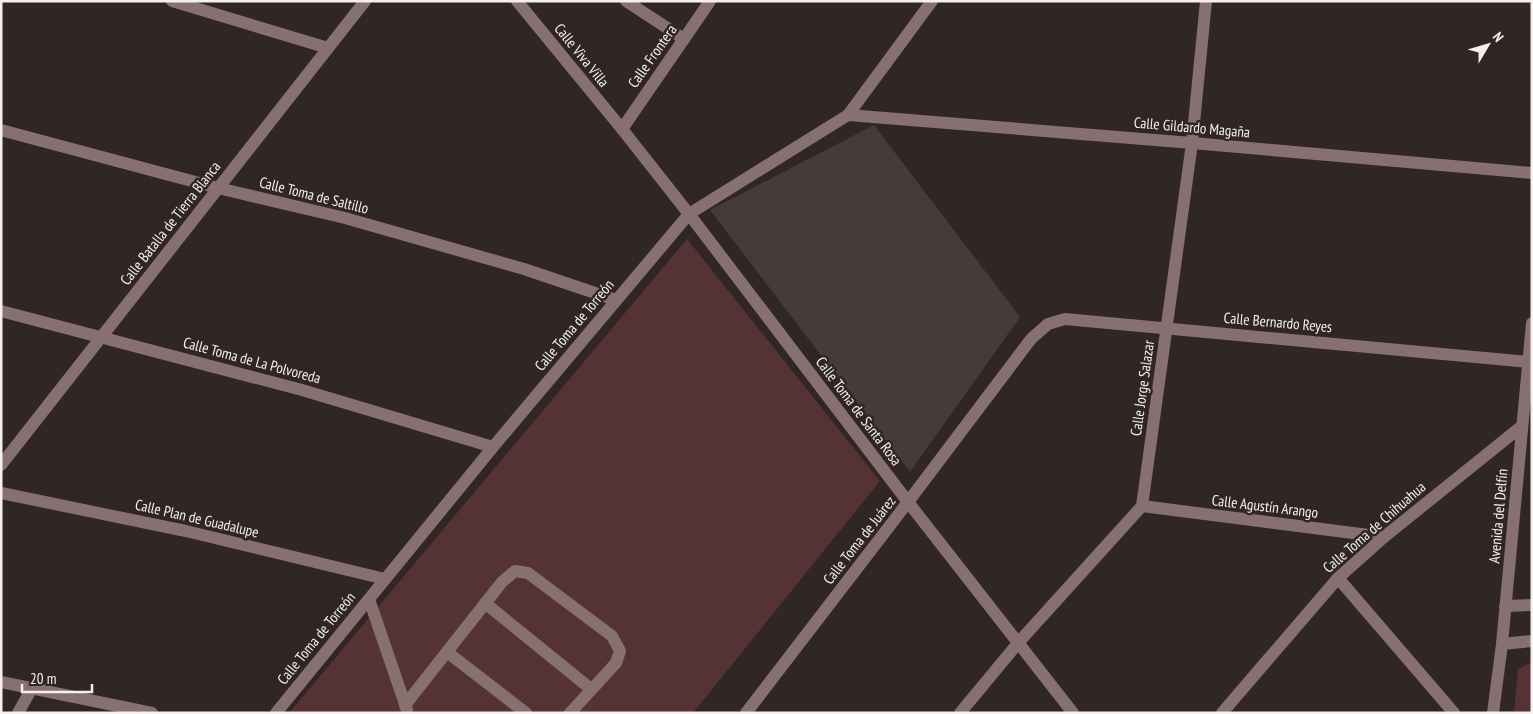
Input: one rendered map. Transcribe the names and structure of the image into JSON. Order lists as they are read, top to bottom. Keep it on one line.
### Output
{"streets":{"street":["Calle Viva Villa","Calle Frontera","Calle Gildardo Magaña","Calle Toma de Saltillo","Calle Batalla de Tierra Blanca","Calle Bernardo Reyes","Calle Toma de Torreón","Calle Toma de La Polvoreda","Calle Jorge Salazar","Calle Toma de Santa Rosa","Calle Agustín Arango","Avenida del Delfín","Calle Plan de Guadalupe","Calle Toma de Chihuahua","Calle Toma de Juárez"]},"crossings":[["Calle Viva Villa","Calle Frontera"],["Calle Viva Villa","Calle Toma de Santa Rosa"],["Calle Frontera","Calle Toma de Santa Rosa"],["Calle Gildardo Magaña","Calle Toma de Torreón"],["Calle Gildardo Magaña","Calle Jorge Salazar"],["Calle Toma de Saltillo","Calle Batalla de Tierra Blanca"],["Calle Toma de Saltillo","Calle Toma de Torreón"],["Calle Batalla de Tierra Blanca","Calle Toma de La Polvoreda"],["Calle Bernardo Reyes","Calle Jorge Salazar"],["Calle Bernardo Reyes","Avenida del Delfín"],["Calle Bernardo Reyes","Calle Toma de Juárez"],["Calle Toma de Torreón","Calle Toma de La Polvoreda"],["Calle Toma de Torreón","Calle Toma de Santa Rosa"],["Calle Toma de Torreón","Calle Plan de Guadalupe"],["Calle Jorge Salazar","Calle Agustín Arango"],["Calle Toma de Santa Rosa","Calle Toma de Juárez"],["Calle Agustín Arango","Calle Toma de Chihuahua"],["Avenida del Delfín","Calle Toma de Chihuahua"]],"scale_bar":"20 m","north":"top right"}
